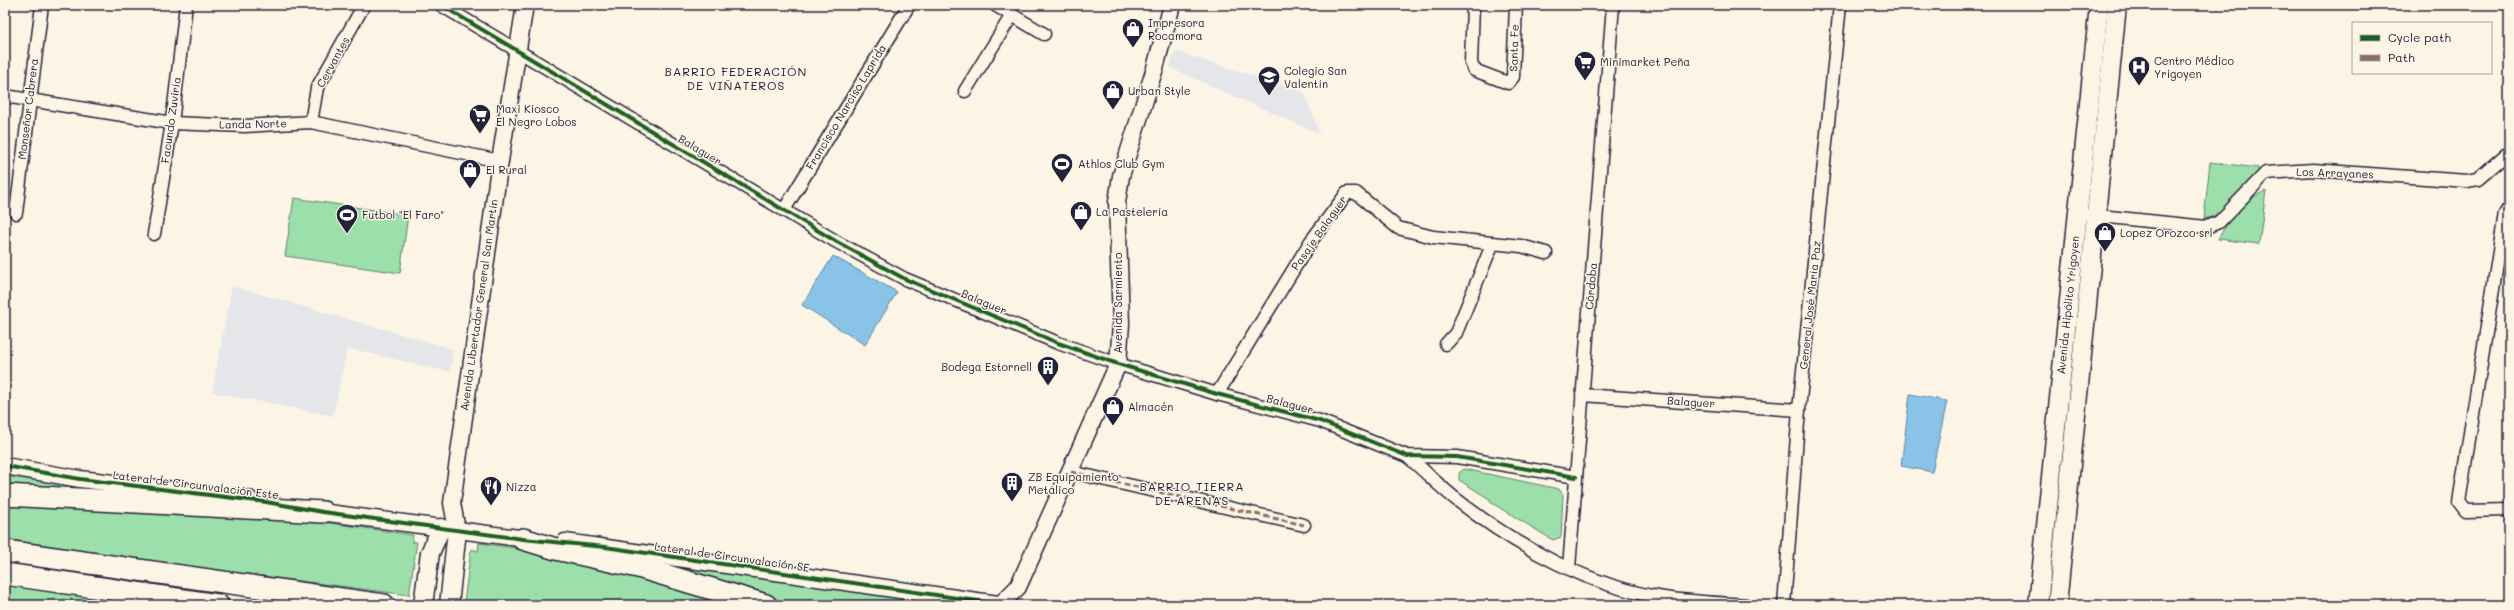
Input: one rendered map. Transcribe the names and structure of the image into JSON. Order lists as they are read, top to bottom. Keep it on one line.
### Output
{"streets":{"main road":["Avenida Libertador General San Martín","Avenida Hipólito Yrigoyen"],"street":["Santa Fe","Cervantes","Francisco Narciso Laprida","Monseñor Cabrera","Facundo Zuviría","Landa Norte","Balaguer","Los Arrayanes","Pasaje Balaguer","Córdoba","Avenida Sarmiento","General José María Paz","Lateral de Circunvalación Este","Lateral de Circunvalación SE"]},"crossings":[["Cervantes","Landa Norte"],["Francisco Narciso Laprida","Balaguer"],["Monseñor Cabrera","Landa Norte"],["Facundo Zuviría","Landa Norte"],["Landa Norte","Avenida Libertador General San Martín"],["Balaguer","Pasaje Balaguer"],["Balaguer","Córdoba"],["Balaguer","Avenida Sarmiento"],["Balaguer","Avenida Libertador General San Martín"],["Balaguer","General José María Paz"],["Los Arrayanes","Avenida Hipólito Yrigoyen"],["Avenida Sarmiento","Lateral de Circunvalación SE"],["Avenida Libertador General San Martín","Lateral de Circunvalación Este"],["Avenida Libertador General San Martín","Lateral de Circunvalación SE"],["Lateral de Circunvalación Este","Lateral de Circunvalación SE"]],"districts":["BARRIO FEDERACIÓN DE VIÑATEROS","BARRIO TIERRA DE ARENAS"],"places":{"shop":["Impresora Rocamora","Urban Style","El Rural","La Pastelería","Lopez Orozco srl","Almacén"],"supermarket":["Minimarket Peña","Maxi Kiosco El Negro Lobos"],"hospital":["Centro Médico Yrigoyen"],"school or university":["Colegio San Valentín"],"sports":["Athlos Club Gym","Futbol \"El Faro\""],"building":["Bodega Estornell","ZB Equipamiento Metálico"],"restaurant":["Nizza"]},"legend":["Cycle path","Path"]}
